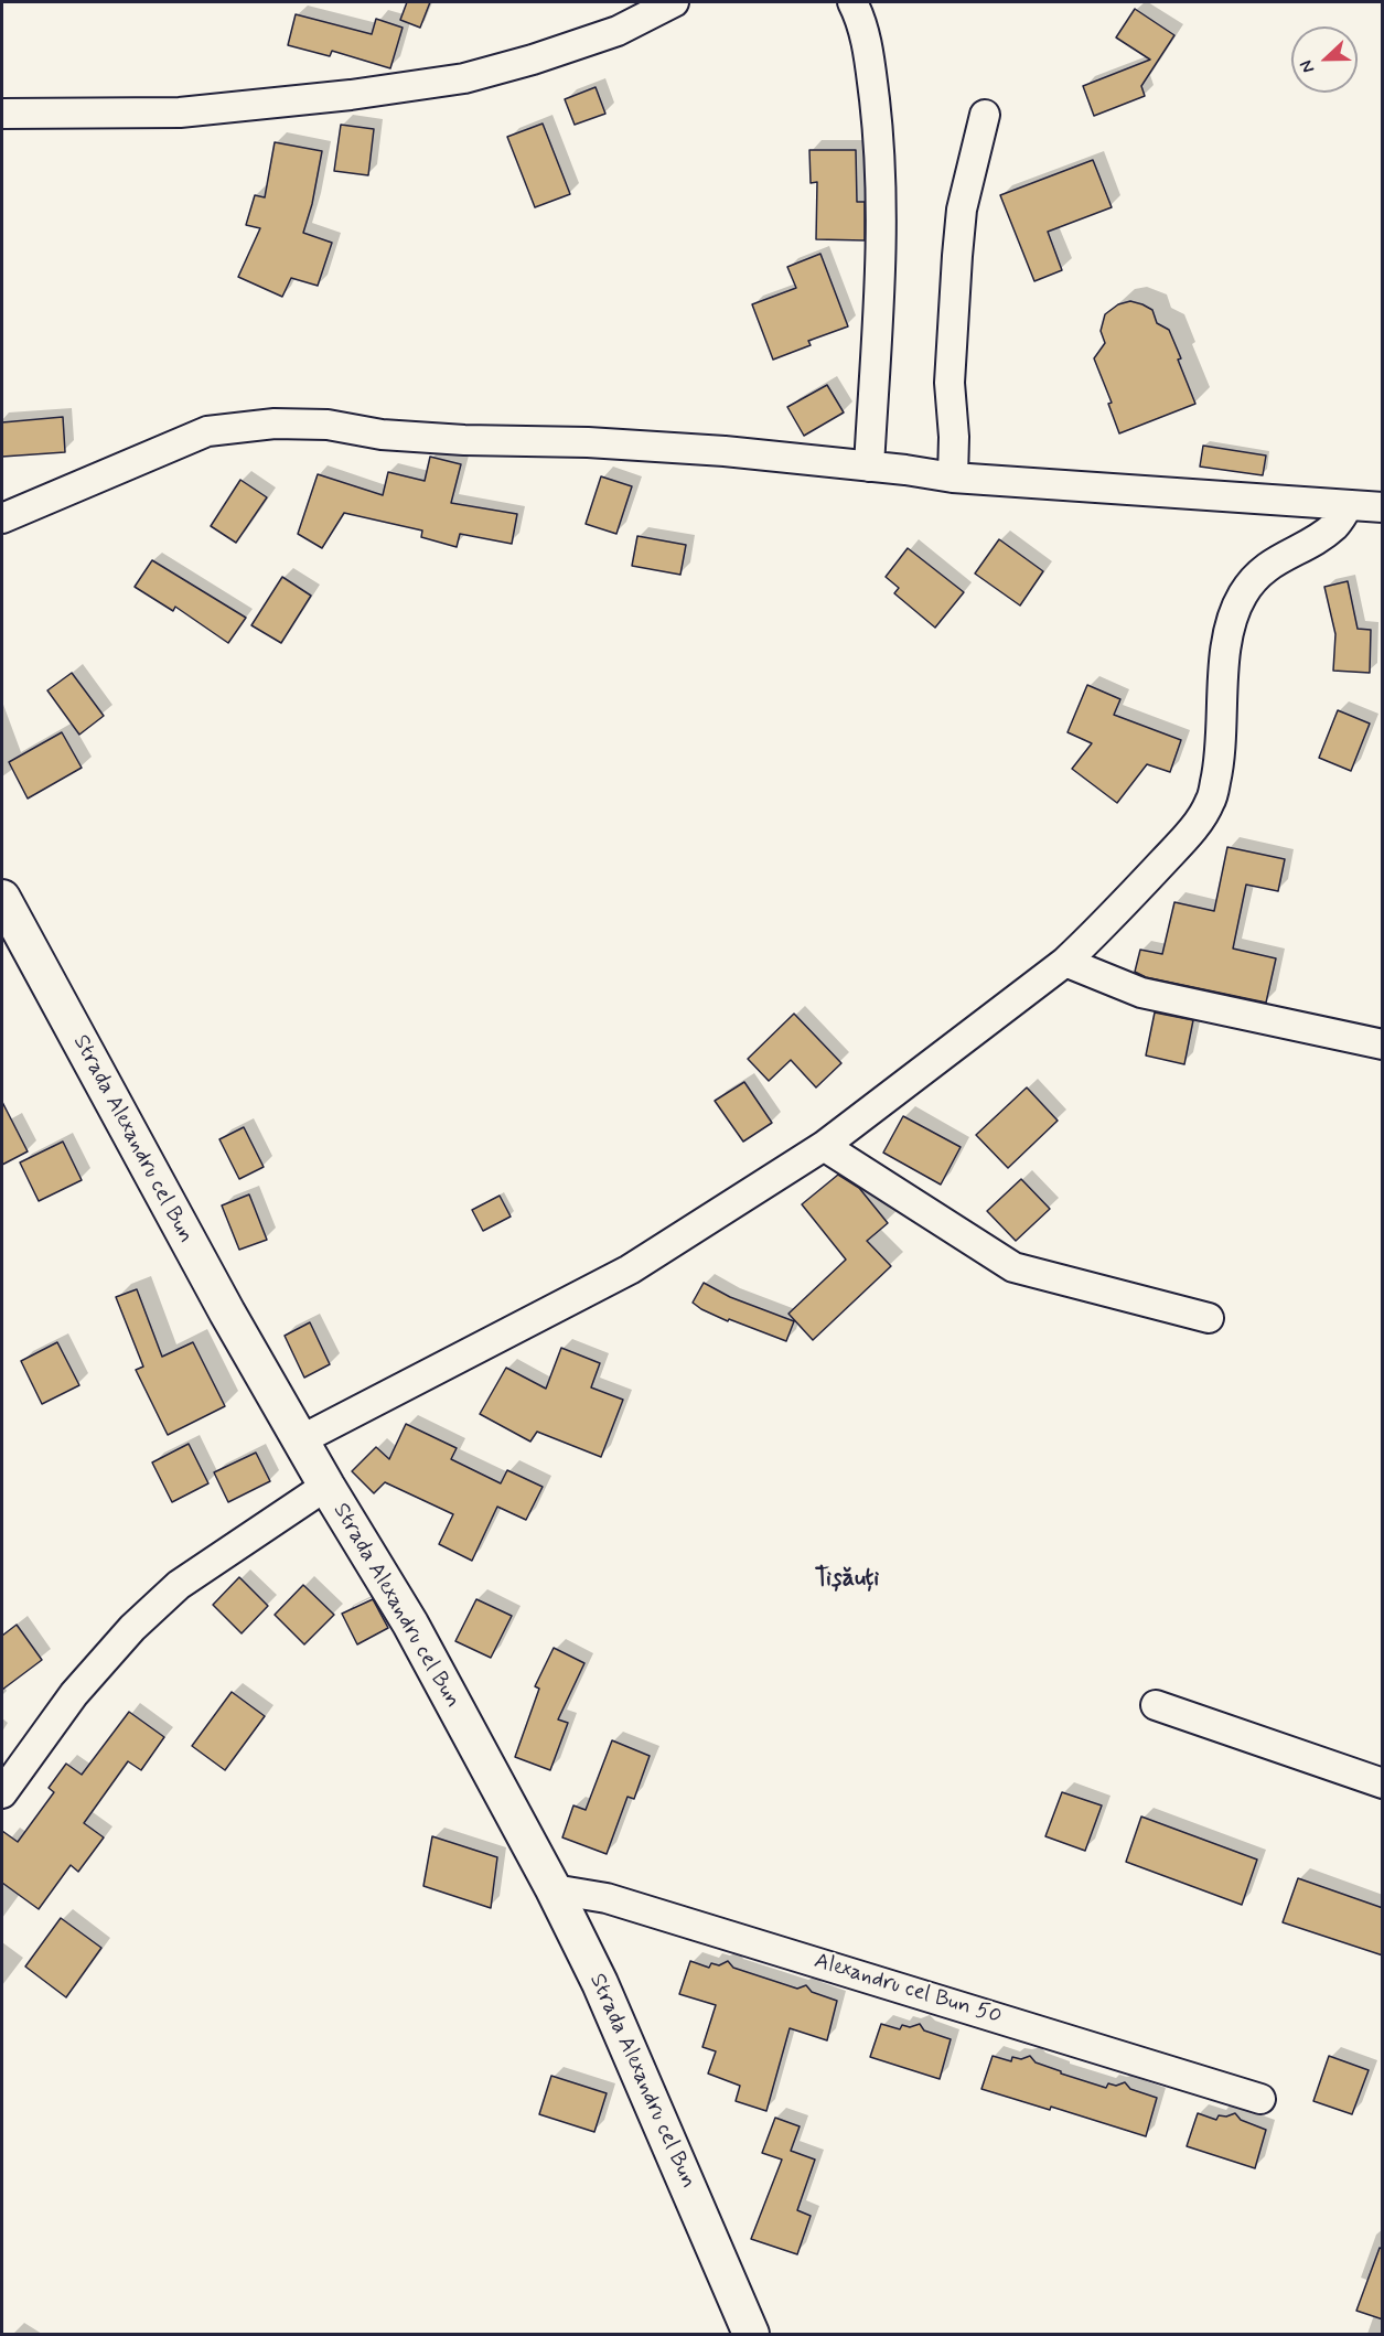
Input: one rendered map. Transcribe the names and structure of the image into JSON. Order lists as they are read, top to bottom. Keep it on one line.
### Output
{"streets":{"street":["Strada Alexandru cel Bun","Alexandru cel Bun 50"]},"crossings":[["Strada Alexandru cel Bun","Alexandru cel Bun 50"]],"districts":["Tișăuți"],"north":"left"}
